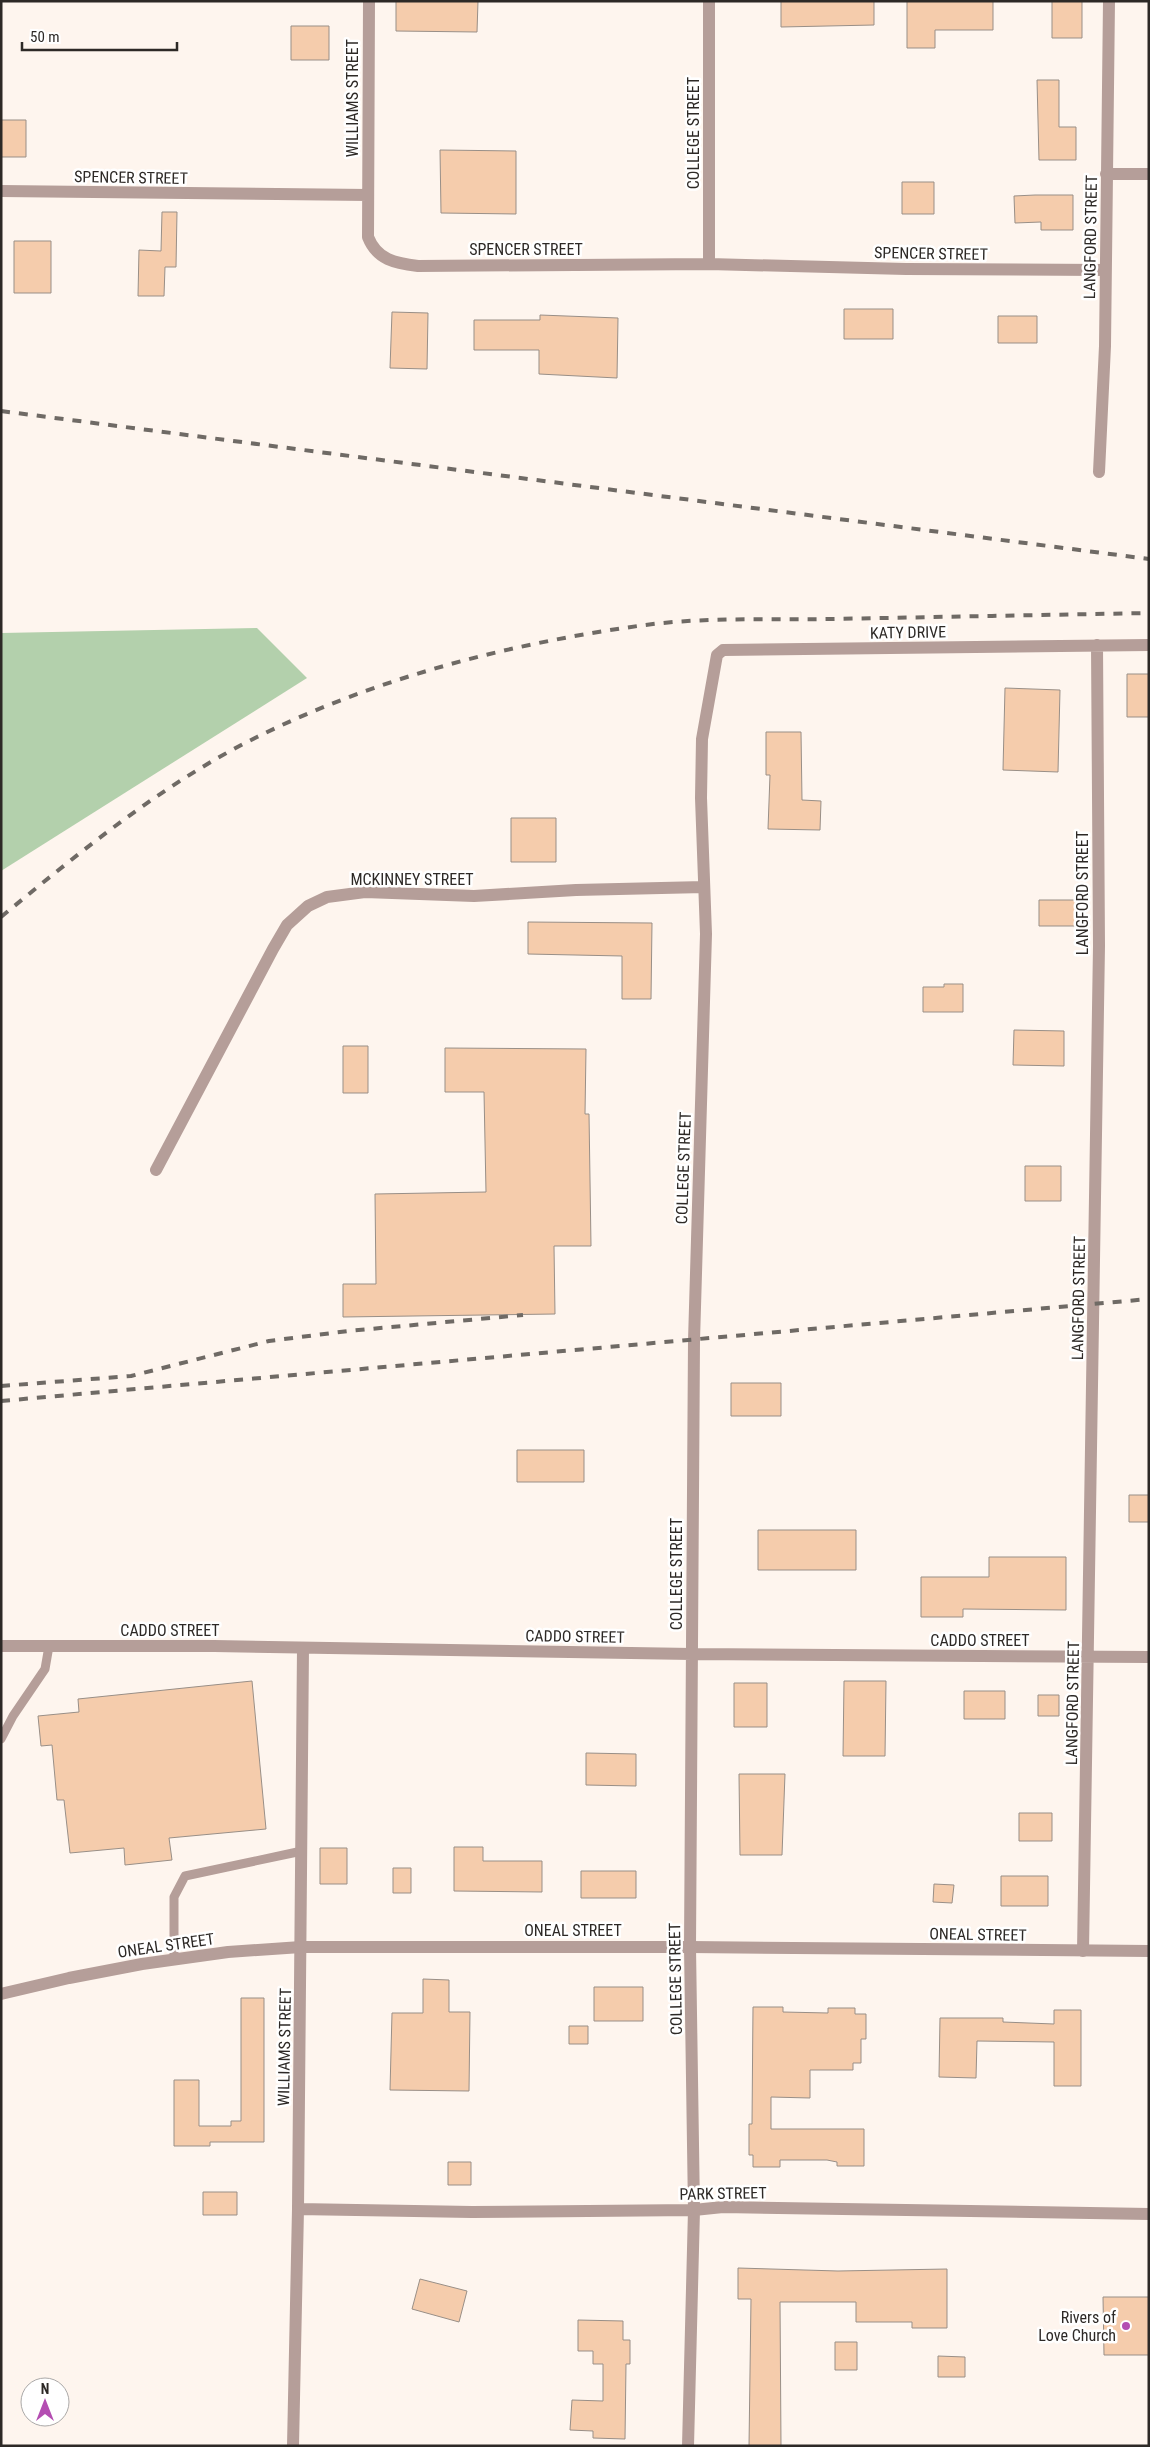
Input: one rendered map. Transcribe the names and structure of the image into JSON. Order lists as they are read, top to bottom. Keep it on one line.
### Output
{"streets":{"street":["WILLIAMS STREET","COLLEGE STREET","SPENCER STREET","LANGFORD STREET","KATY DRIVE","MCKINNEY STREET","CADDO STREET","ONEAL STREET","PARK STREET"]},"crossings":[["WILLIAMS STREET","SPENCER STREET"],["WILLIAMS STREET","CADDO STREET"],["WILLIAMS STREET","ONEAL STREET"],["WILLIAMS STREET","PARK STREET"],["COLLEGE STREET","SPENCER STREET"],["COLLEGE STREET","KATY DRIVE"],["COLLEGE STREET","MCKINNEY STREET"],["COLLEGE STREET","CADDO STREET"],["COLLEGE STREET","ONEAL STREET"],["COLLEGE STREET","PARK STREET"],["SPENCER STREET","LANGFORD STREET"],["LANGFORD STREET","KATY DRIVE"],["LANGFORD STREET","CADDO STREET"],["LANGFORD STREET","ONEAL STREET"]],"places":["Rivers of Love Church"],"scale_bar":"50 m","north":"top"}
